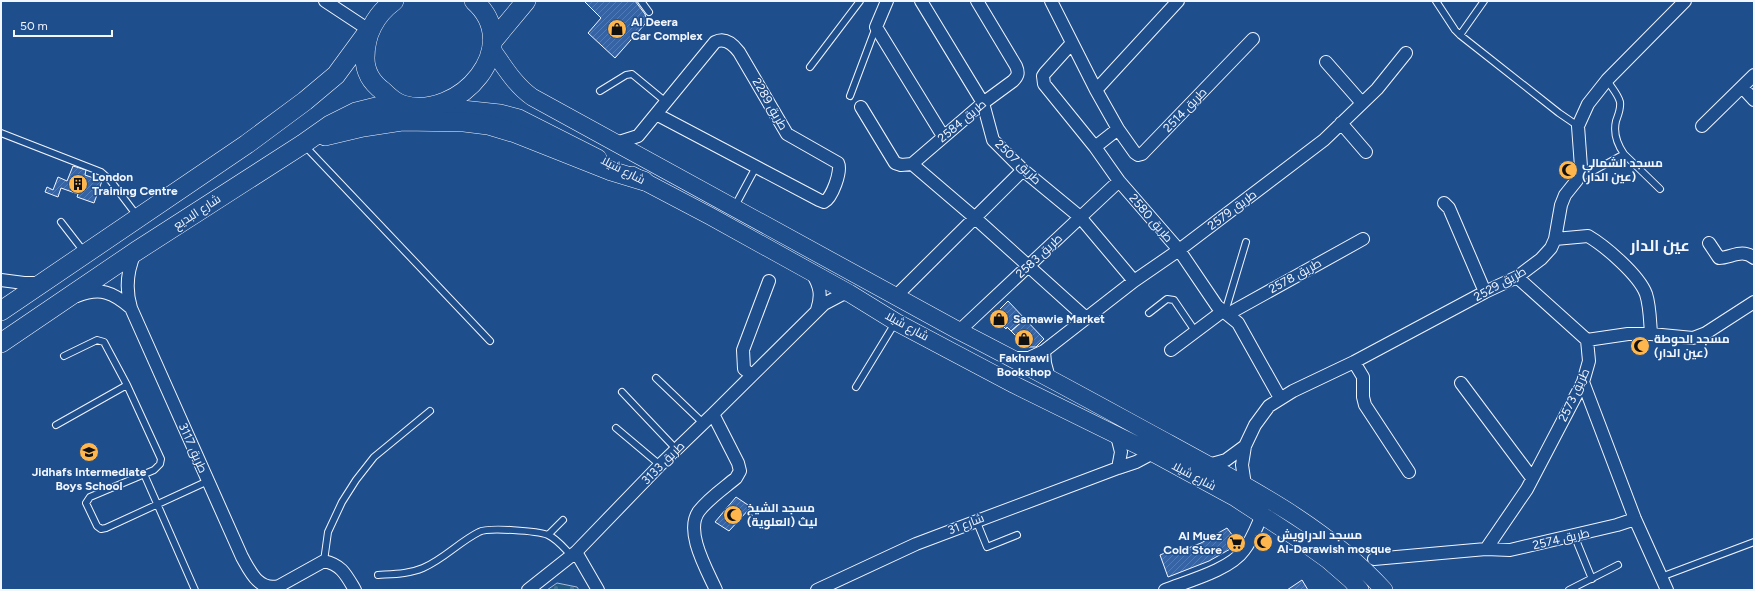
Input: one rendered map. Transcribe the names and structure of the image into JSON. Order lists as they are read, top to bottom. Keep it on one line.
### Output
{"streets":{"main road":["شارع شيلا","شارع البديع"],"street":["طريق 2289","طريق 2514","طريق 2584","طريق 2507","طريق 2579","طريق 2580","طريق 2583","طريق 2578","طريق 2529","طريق 2573","طريق 3117","طريق 3133","شارع 31","طريق 2574"]},"crossings":[["طريق 2514","طريق 2580"],["طريق 2584","طريق 2507"],["طريق 2507","طريق 2579"],["طريق 2507","طريق 2583"],["شارع شيلا","طريق 2579"],["شارع شيلا","طريق 2583"],["شارع شيلا","طريق 2529"],["شارع شيلا","طريق 3133"],["شارع شيلا","شارع 31"],["طريق 2579","طريق 2580"],["شارع البديع","طريق 3117"],["طريق 2580","طريق 2583"],["طريق 2580","طريق 2578"],["طريق 2580","طريق 2529"],["طريق 2573","طريق 2574"]],"districts":["عين الدار"],"places":{"shop":["Al Deera Car Complex","Samawie Market","Fakhrawi Bookshop"],"mosque":["مسجد الشمالي (عين الدار)","مسجد الحوطة (عين الدار)","مسجد الشيخ ليث (العلوية)","مسجد الدراويش Al-Darawish mosque"],"building":["London Training Centre"],"school or university":["Jidhafs Intermediate Boys School"],"supermarket":["Al Muez Cold Store"]},"scale_bar":"50 m"}
